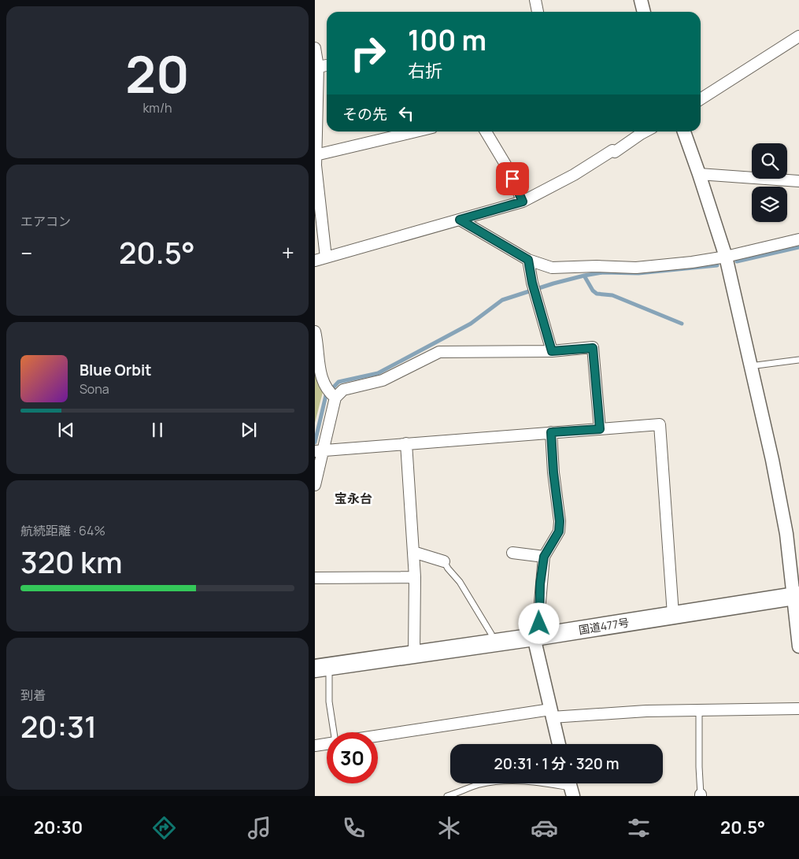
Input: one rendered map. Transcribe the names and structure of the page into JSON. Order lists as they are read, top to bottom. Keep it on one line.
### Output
{"streets":{"highway":["国道477号"]},"districts":["宝永台"],"page":{"tile":[["20","km/h"],"エアコン",["航続距離 · 64%","320 km"],["到着","20:31"]],"turn":["100 m","右折"],"then":"その先","heat":["−","20.5°","+"],"song":["Blue Orbit","Sona"],"limit":"30","trip":"20:31 · 1 分 · 320 m","tabs":["20:30","20.5°"]}}
